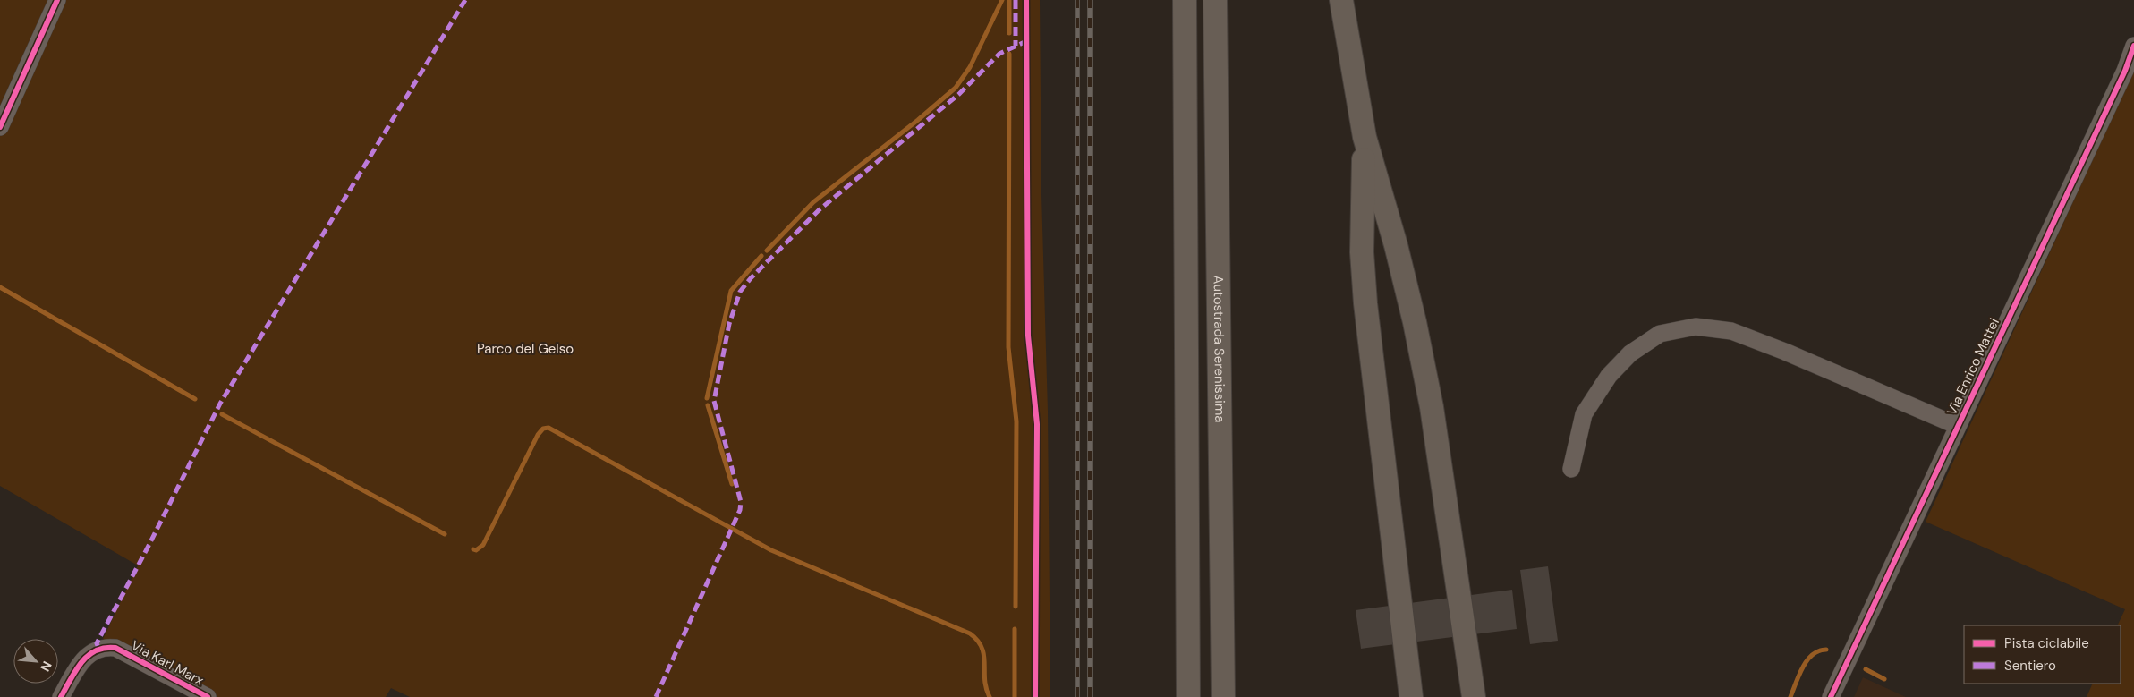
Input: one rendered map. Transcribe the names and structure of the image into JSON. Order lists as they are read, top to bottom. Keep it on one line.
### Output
{"streets":{"highway":["Autostrada Serenissima"],"street":["Via Enrico Mattei","Via Karl Marx"]},"parks":["Parco del Gelso"],"legend":["Pista ciclabile","Sentiero"],"north":"bottom right"}
